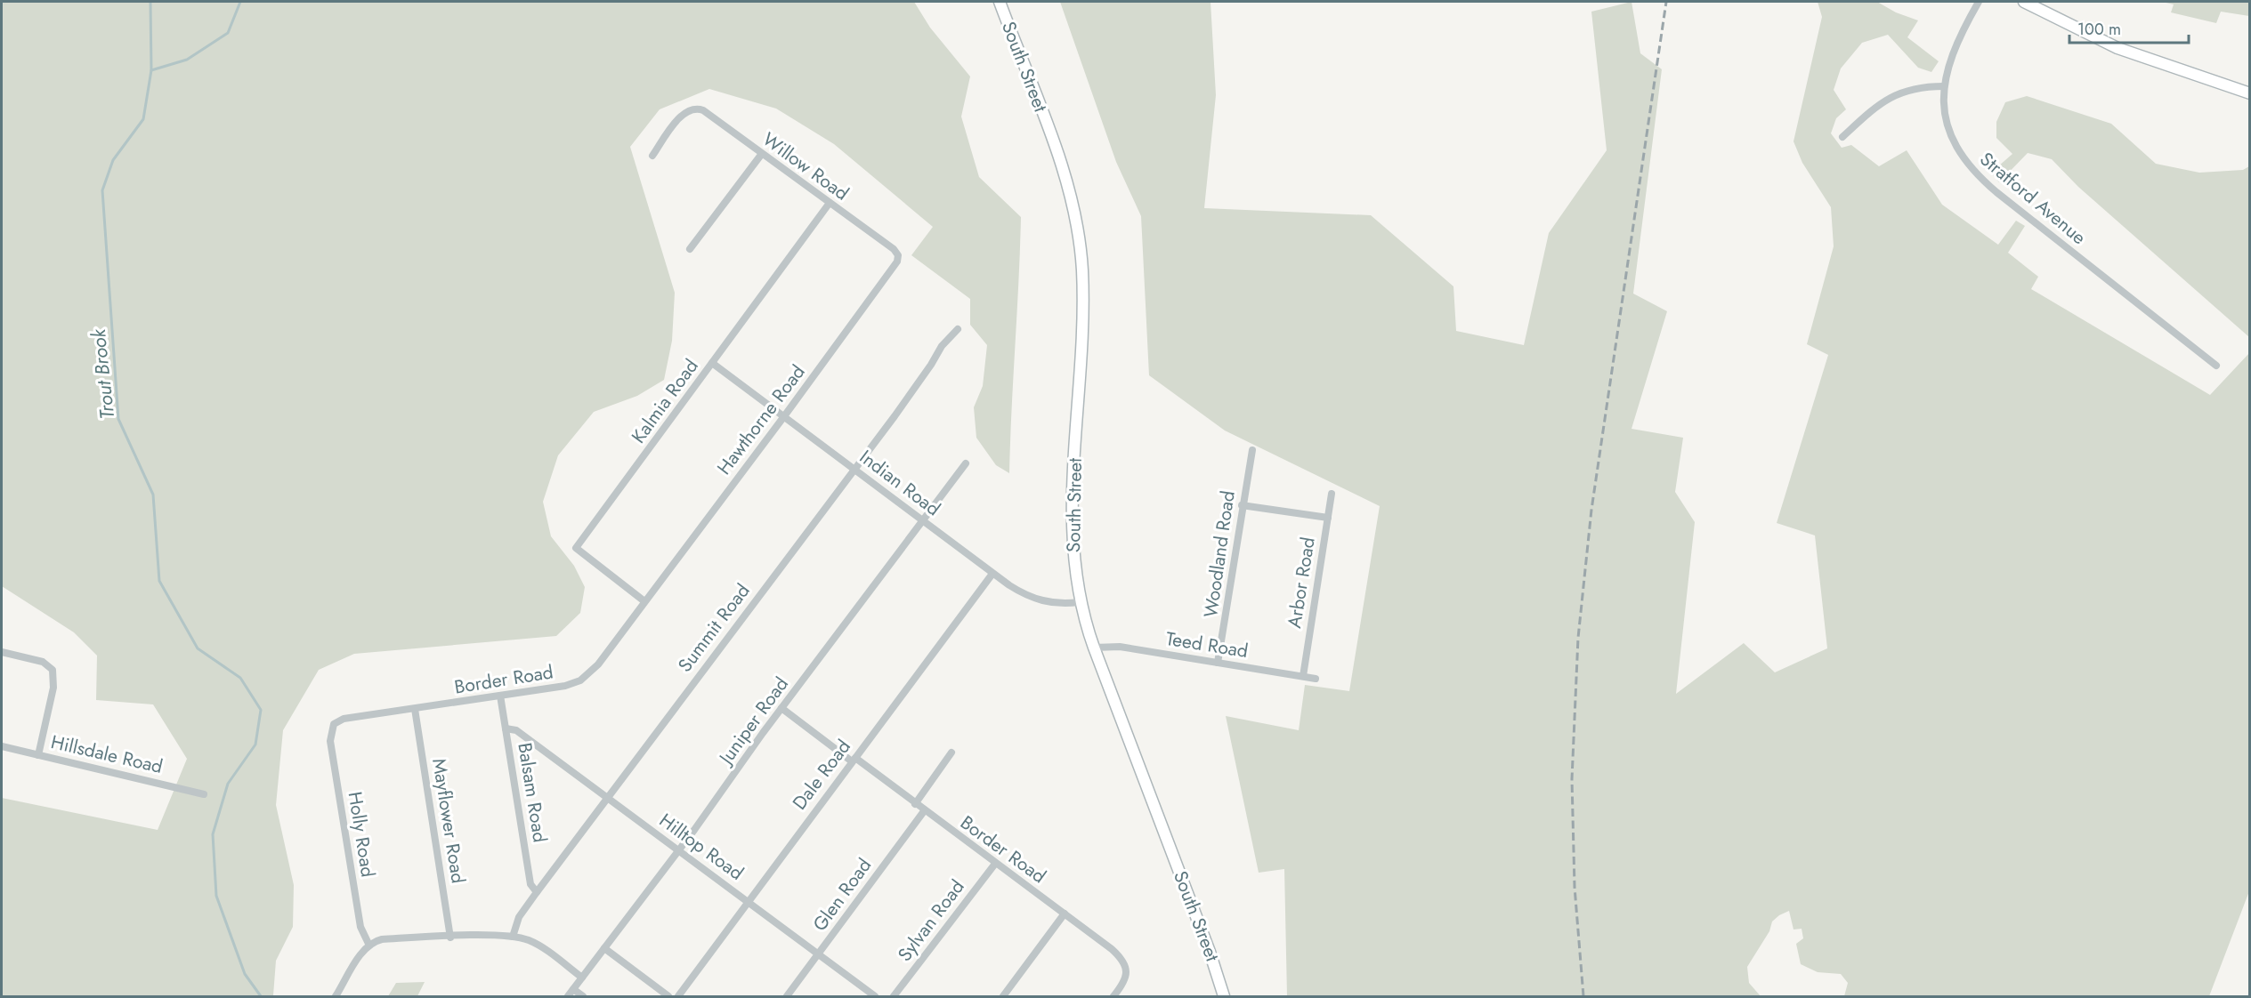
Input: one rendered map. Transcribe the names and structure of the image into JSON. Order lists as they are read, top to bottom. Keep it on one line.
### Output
{"streets":{"main road":["South Street"],"street":["Willow Road","Stratford Avenue","Kalmia Road","Hawthorne Road","Indian Road","Woodland Road","Arbor Road","Summit Road","Teed Road","Border Road","Juniper Road","Hillsdale Road","Dale Road","Balsam Road","Mayflower Road","Holly Road","Hilltop Road","Glen Road","Sylvan Road"]},"crossings":[["South Street","Indian Road"],["South Street","Teed Road"],["Willow Road","Kalmia Road"],["Willow Road","Hawthorne Road"],["Kalmia Road","Hawthorne Road"],["Kalmia Road","Indian Road"],["Kalmia Road","Border Road"],["Hawthorne Road","Indian Road"],["Hawthorne Road","Border Road"],["Indian Road","Summit Road"],["Indian Road","Juniper Road"],["Indian Road","Dale Road"],["Woodland Road","Teed Road"],["Arbor Road","Teed Road"],["Summit Road","Balsam Road"],["Summit Road","Hilltop Road"],["Border Road","Juniper Road"],["Border Road","Dale Road"],["Border Road","Balsam Road"],["Border Road","Mayflower Road"],["Border Road","Holly Road"],["Border Road","Glen Road"],["Border Road","Sylvan Road"],["Juniper Road","Hilltop Road"],["Dale Road","Hilltop Road"],["Balsam Road","Hilltop Road"],["Hilltop Road","Glen Road"]],"water":["Trout Brook"],"scale_bar":"100 m"}
